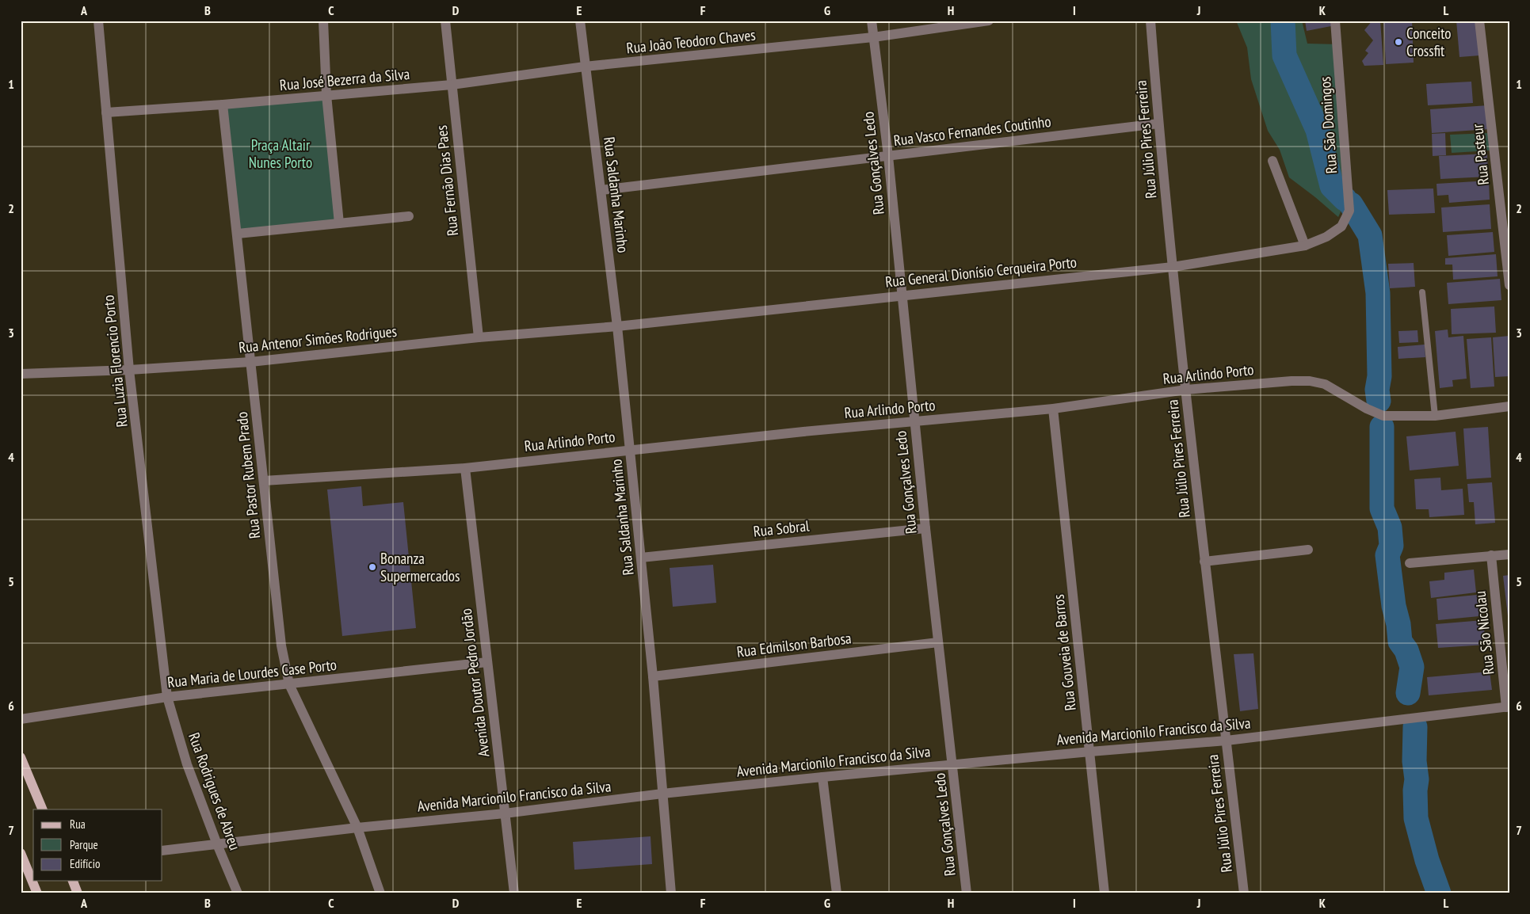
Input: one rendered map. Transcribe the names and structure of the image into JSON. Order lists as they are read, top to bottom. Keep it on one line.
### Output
{"streets":{"street":["Rua João Teodoro Chaves","Rua José Bezerra da Silva","Rua São Domingos","Rua Vasco Fernandes Coutinho","Rua Júlio Pires Ferreira","Rua Pasteur","Rua Gonçalves Ledo","Rua Fernão Dias Paes","Rua Saldanha Marinho","Rua General Dionísio Cerqueira Porto","Rua Antenor Simões Rodrigues","Rua Luzia Florencio Porto","Rua Arlindo Porto","Rua Pastor Rubem Prado","Rua Sobral","Rua São Nicolau","Rua Edmilson Barbosa","Rua Gouveia de Barros","Rua Maria de Lourdes Case Porto","Avenida Doutor Pedro Jordão","Avenida Marcionilo Francisco da Silva","Rua Rodrigues de Abreu"]},"crossings":[["Rua João Teodoro Chaves","Rua José Bezerra da Silva"],["Rua João Teodoro Chaves","Rua Gonçalves Ledo"],["Rua João Teodoro Chaves","Rua Saldanha Marinho"],["Rua José Bezerra da Silva","Rua Fernão Dias Paes"],["Rua José Bezerra da Silva","Rua Saldanha Marinho"],["Rua José Bezerra da Silva","Rua Luzia Florencio Porto"],["Rua José Bezerra da Silva","Rua Pastor Rubem Prado"],["Rua São Domingos","Rua General Dionísio Cerqueira Porto"],["Rua Vasco Fernandes Coutinho","Rua Júlio Pires Ferreira"],["Rua Vasco Fernandes Coutinho","Rua Gonçalves Ledo"],["Rua Vasco Fernandes Coutinho","Rua Saldanha Marinho"],["Rua Júlio Pires Ferreira","Rua General Dionísio Cerqueira Porto"],["Rua Júlio Pires Ferreira","Rua Arlindo Porto"],["Rua Júlio Pires Ferreira","Avenida Marcionilo Francisco da Silva"],["Rua Gonçalves Ledo","Rua General Dionísio Cerqueira Porto"],["Rua Gonçalves Ledo","Rua Arlindo Porto"],["Rua Gonçalves Ledo","Rua Sobral"],["Rua Gonçalves Ledo","Rua Edmilson Barbosa"],["Rua Gonçalves Ledo","Avenida Marcionilo Francisco da Silva"],["Rua Fernão Dias Paes","Rua Antenor Simões Rodrigues"],["Rua Saldanha Marinho","Rua General Dionísio Cerqueira Porto"],["Rua Saldanha Marinho","Rua Antenor Simões Rodrigues"],["Rua Saldanha Marinho","Rua Arlindo Porto"],["Rua Saldanha Marinho","Rua Sobral"],["Rua Saldanha Marinho","Rua Edmilson Barbosa"],["Rua Saldanha Marinho","Avenida Marcionilo Francisco da Silva"],["Rua General Dionísio Cerqueira Porto","Rua Antenor Simões Rodrigues"],["Rua Antenor Simões Rodrigues","Rua Luzia Florencio Porto"],["Rua Antenor Simões Rodrigues","Rua Pastor Rubem Prado"],["Rua Luzia Florencio Porto","Rua Maria de Lourdes Case Porto"],["Rua Luzia Florencio Porto","Rua Rodrigues de Abreu"],["Rua Arlindo Porto","Rua Pastor Rubem Prado"],["Rua Arlindo Porto","Rua Gouveia de Barros"],["Rua Arlindo Porto","Avenida Doutor Pedro Jordão"],["Rua Pastor Rubem Prado","Rua Maria de Lourdes Case Porto"],["Rua Pastor Rubem Prado","Avenida Marcionilo Francisco da Silva"],["Rua São Nicolau","Avenida Marcionilo Francisco da Silva"],["Rua Gouveia de Barros","Avenida Marcionilo Francisco da Silva"],["Rua Maria de Lourdes Case Porto","Avenida Doutor Pedro Jordão"],["Rua Maria de Lourdes Case Porto","Rua Rodrigues de Abreu"],["Avenida Doutor Pedro Jordão","Avenida Marcionilo Francisco da Silva"],["Avenida Marcionilo Francisco da Silva","Rua Rodrigues de Abreu"]],"parks":["Praça Altair Nunes Porto"],"places":["Conceito Crossfit","Bonanza Supermercados"],"legend":["Rua","Parque","Edifício"],"grid":{"columns":["A","B","C","D","E","F","G","H","I","J","K","L"],"rows":["1","2","3","4","5","6","7"]}}
